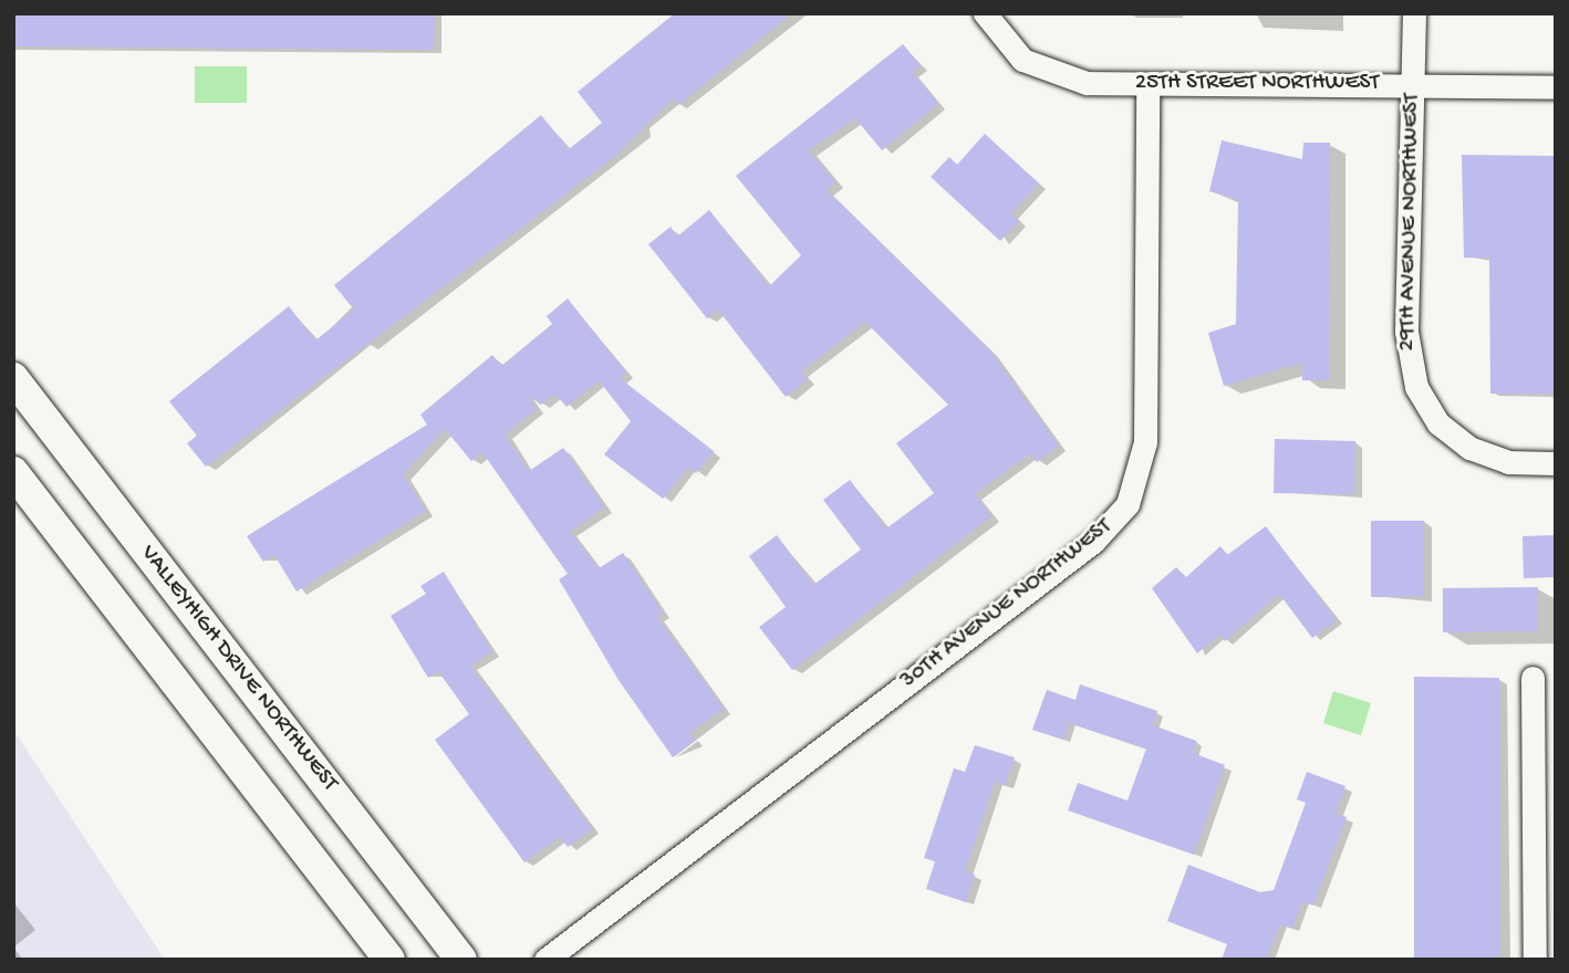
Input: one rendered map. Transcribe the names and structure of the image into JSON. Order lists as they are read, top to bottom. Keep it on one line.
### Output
{"streets":{"main road":["VALLEYHIGH DRIVE NORTHWEST"],"street":["25TH STREET NORTHWEST","29TH AVENUE NORTHWEST","30TH AVENUE NORTHWEST"]},"crossings":[["25TH STREET NORTHWEST","29TH AVENUE NORTHWEST"],["25TH STREET NORTHWEST","30TH AVENUE NORTHWEST"]]}
